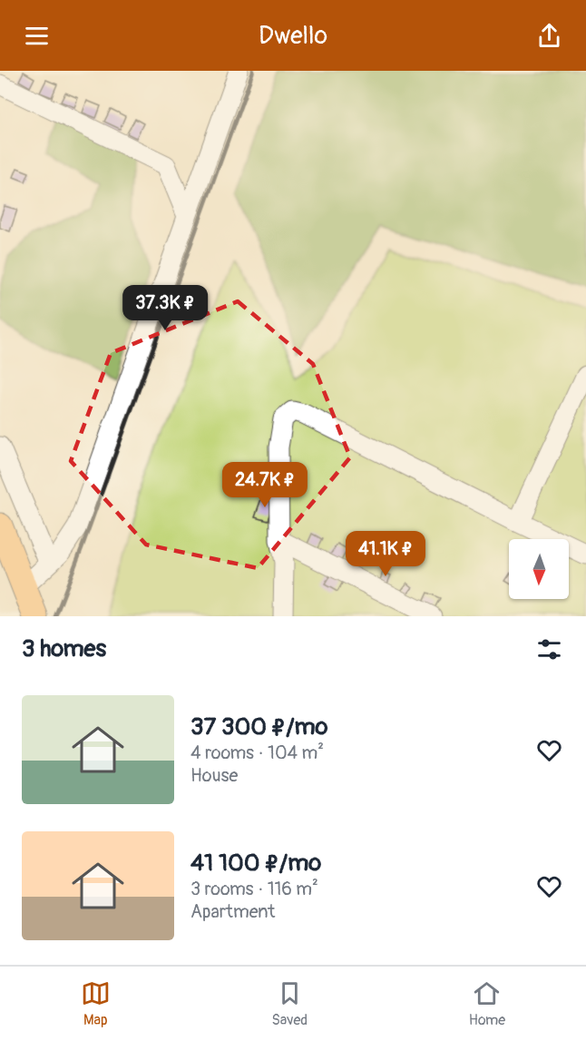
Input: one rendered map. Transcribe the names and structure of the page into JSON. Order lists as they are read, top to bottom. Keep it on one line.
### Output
{"north":"bottom","page":{"header":"Dwello","price":["37.3K ₽","24.7K ₽","41.1K ₽"],"heading":"3 homes","list":[{"name":"37 300 ₽/mo","note":"4 rooms · 104 m² · House"},{"name":"41 100 ₽/mo","note":"3 rooms · 116 m² · Apartment"}],"tabs":["Map","Saved","Home"]}}
